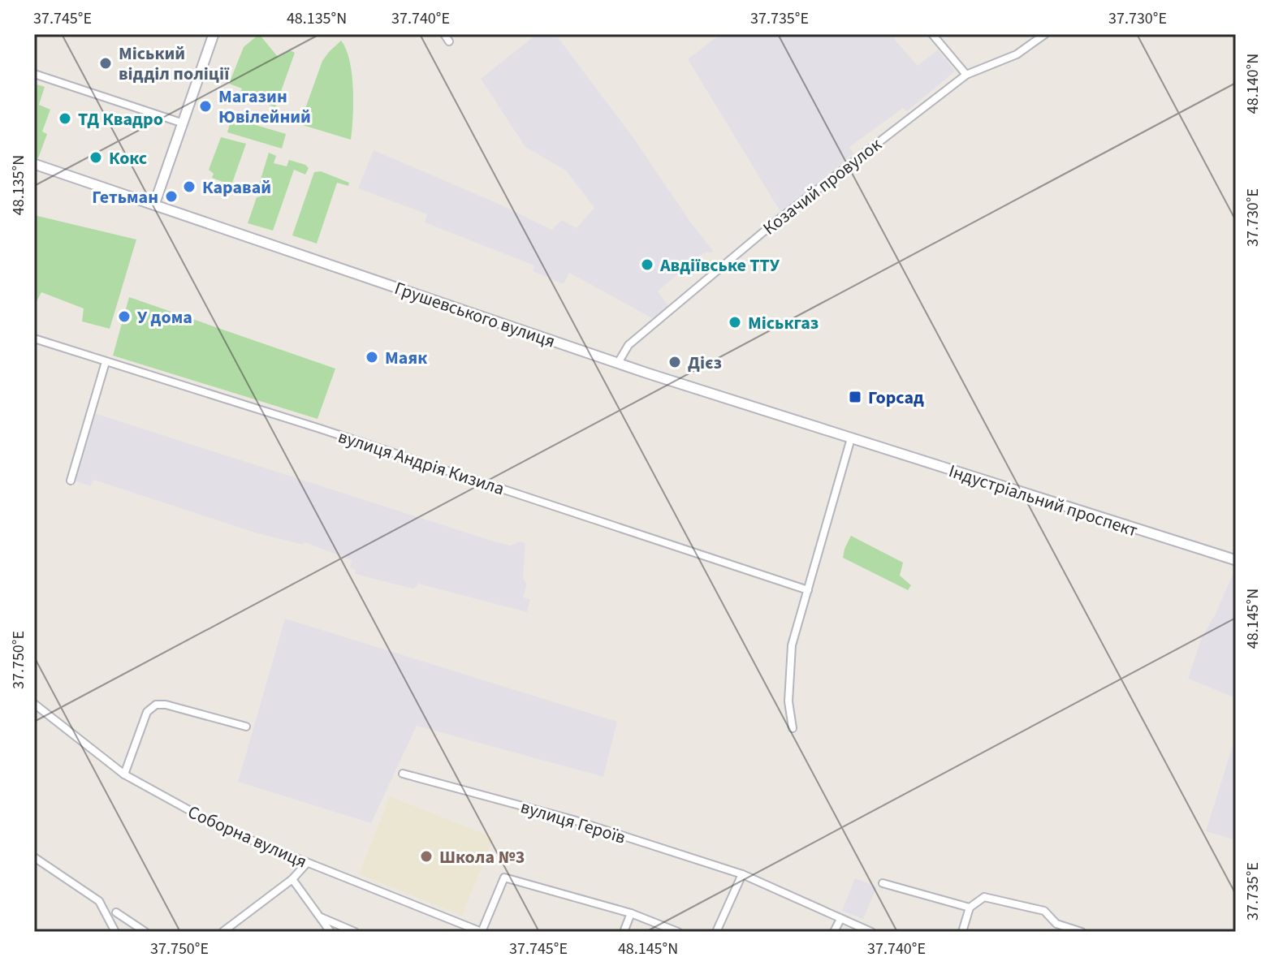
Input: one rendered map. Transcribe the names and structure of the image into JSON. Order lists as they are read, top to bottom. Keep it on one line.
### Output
{"streets":{"street":["Козачий провулок","Грушевського вулиця","вулиця Андрія Кизила","Індустріальний проспект","вулиця Героїв","Соборна вулиця"]},"crossings":[["Козачий провулок","Грушевського вулиця"],["Грушевського вулиця","Індустріальний проспект"]],"places":{"other":["Міський відділ поліції","Магазин Ювілейний","ТД Квадро","Кокс","Каравай","Гетьман","Авдіївське ТТУ","У дома","Міськгаз","Маяк","Дієз","Школа №3"],"transit":["Горсад"]},"coordinates":["37.745°E","48.135°N","37.740°E","37.735°E","37.730°E","48.140°N","48.145°N","37.750°E"]}
